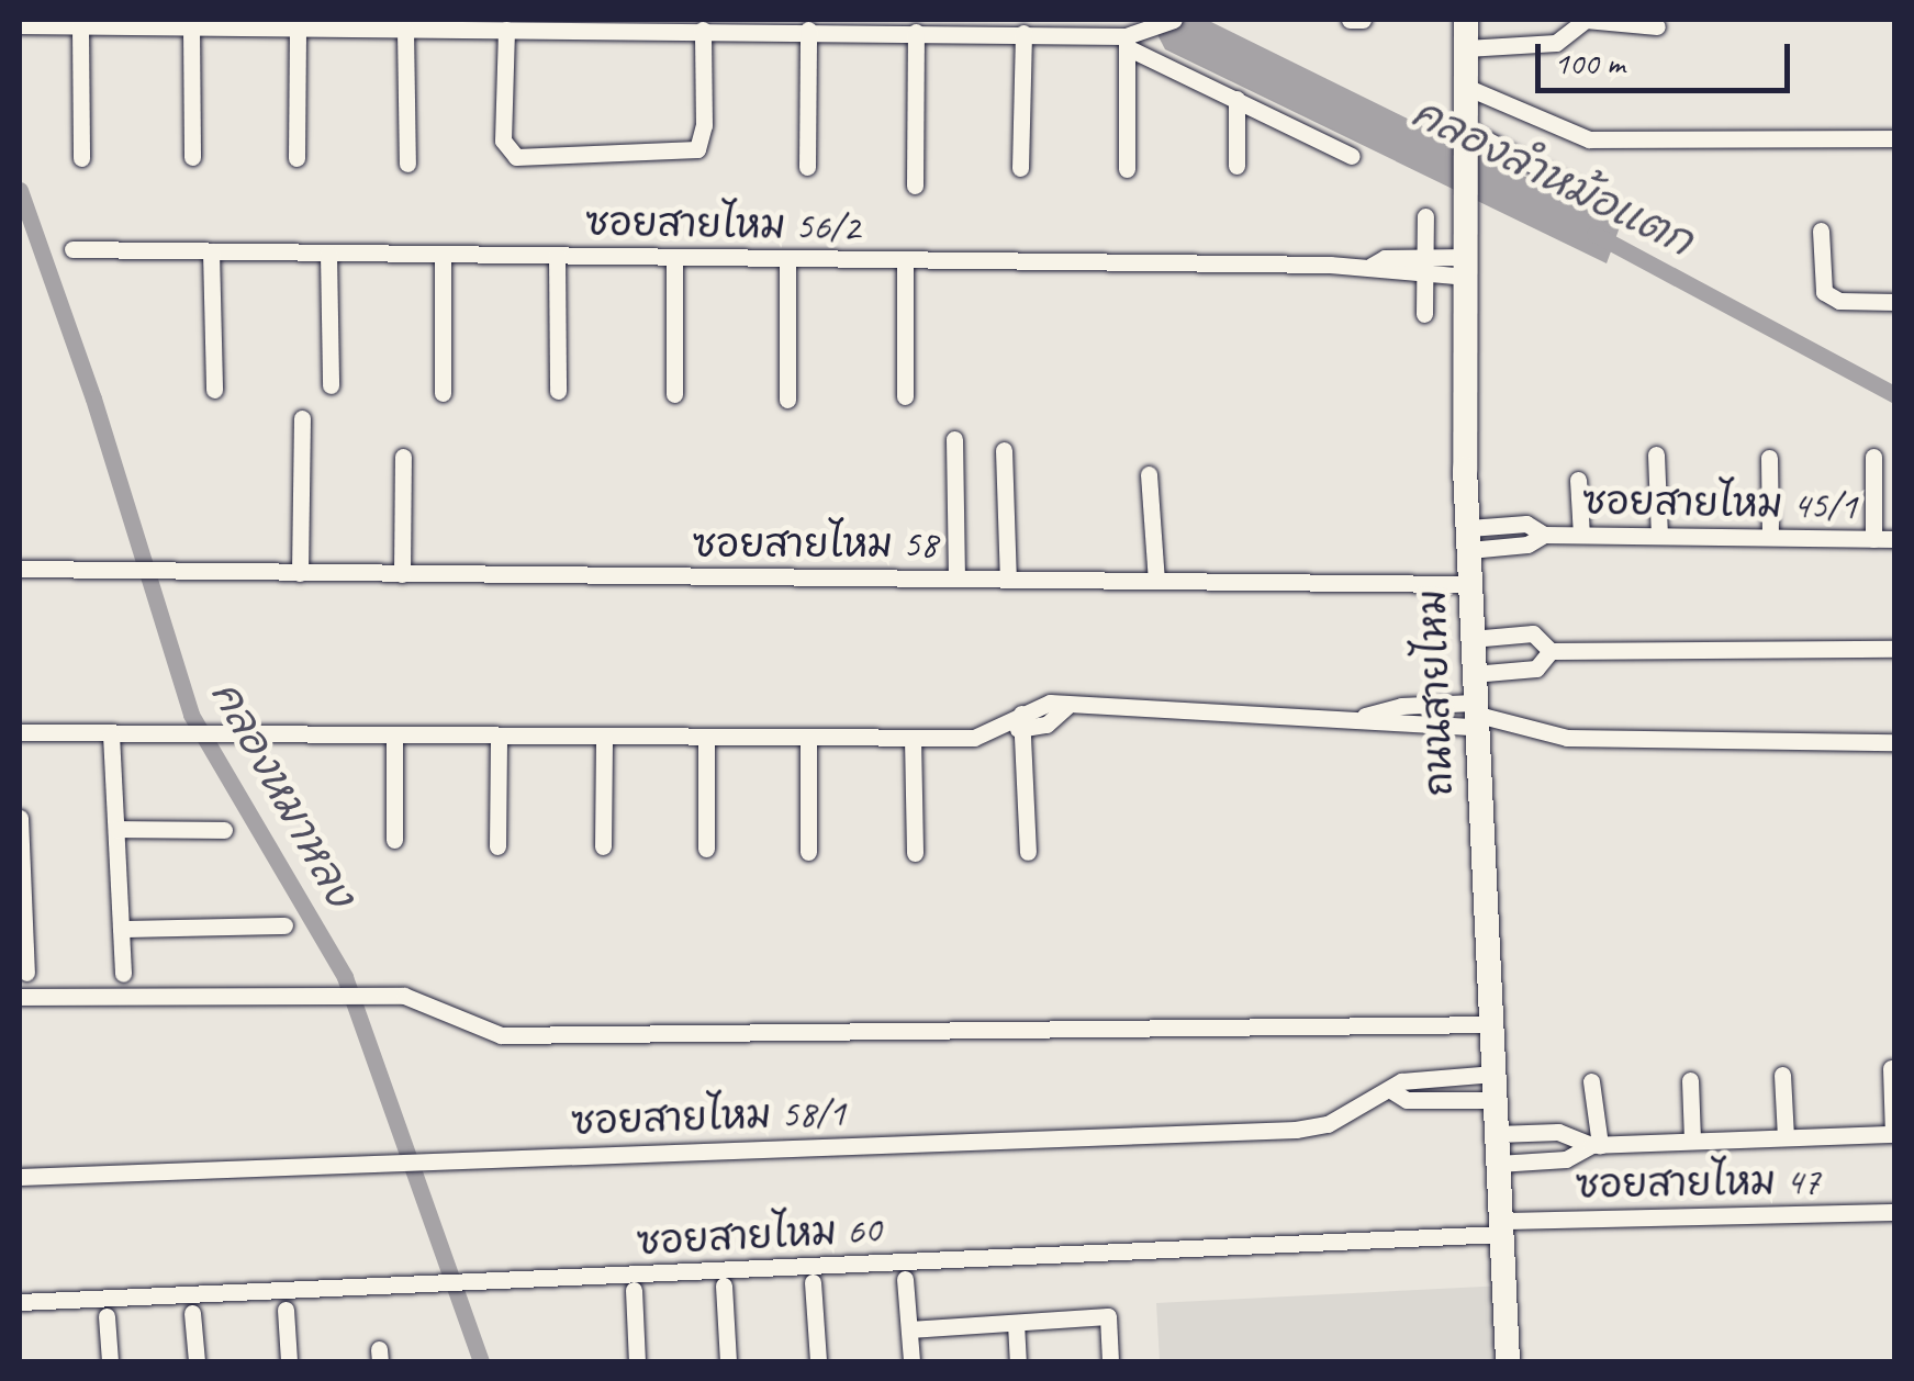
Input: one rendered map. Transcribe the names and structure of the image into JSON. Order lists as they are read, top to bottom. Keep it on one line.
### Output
{"streets":{"main road":["ถนนสายไหม"],"street":["ซอยสายไหม 56/2","ซอยสายไหม 45/1","ซอยสายไหม 58","ซอยสายไหม 58/1","ซอยสายไหม 47","ซอยสายไหม 60"]},"crossings":[["ซอยสายไหม 56/2","ถนนสายไหม"],["ซอยสายไหม 45/1","ถนนสายไหม"],["ซอยสายไหม 58","ถนนสายไหม"],["ถนนสายไหม","ซอยสายไหม 58/1"],["ถนนสายไหม","ซอยสายไหม 47"],["ถนนสายไหม","ซอยสายไหม 60"],["ซอยสายไหม 47","ซอยสายไหม 60"]],"water":["คลองลำหม้อแตก","คลองหมาหลง"],"scale_bar":"100 m"}
